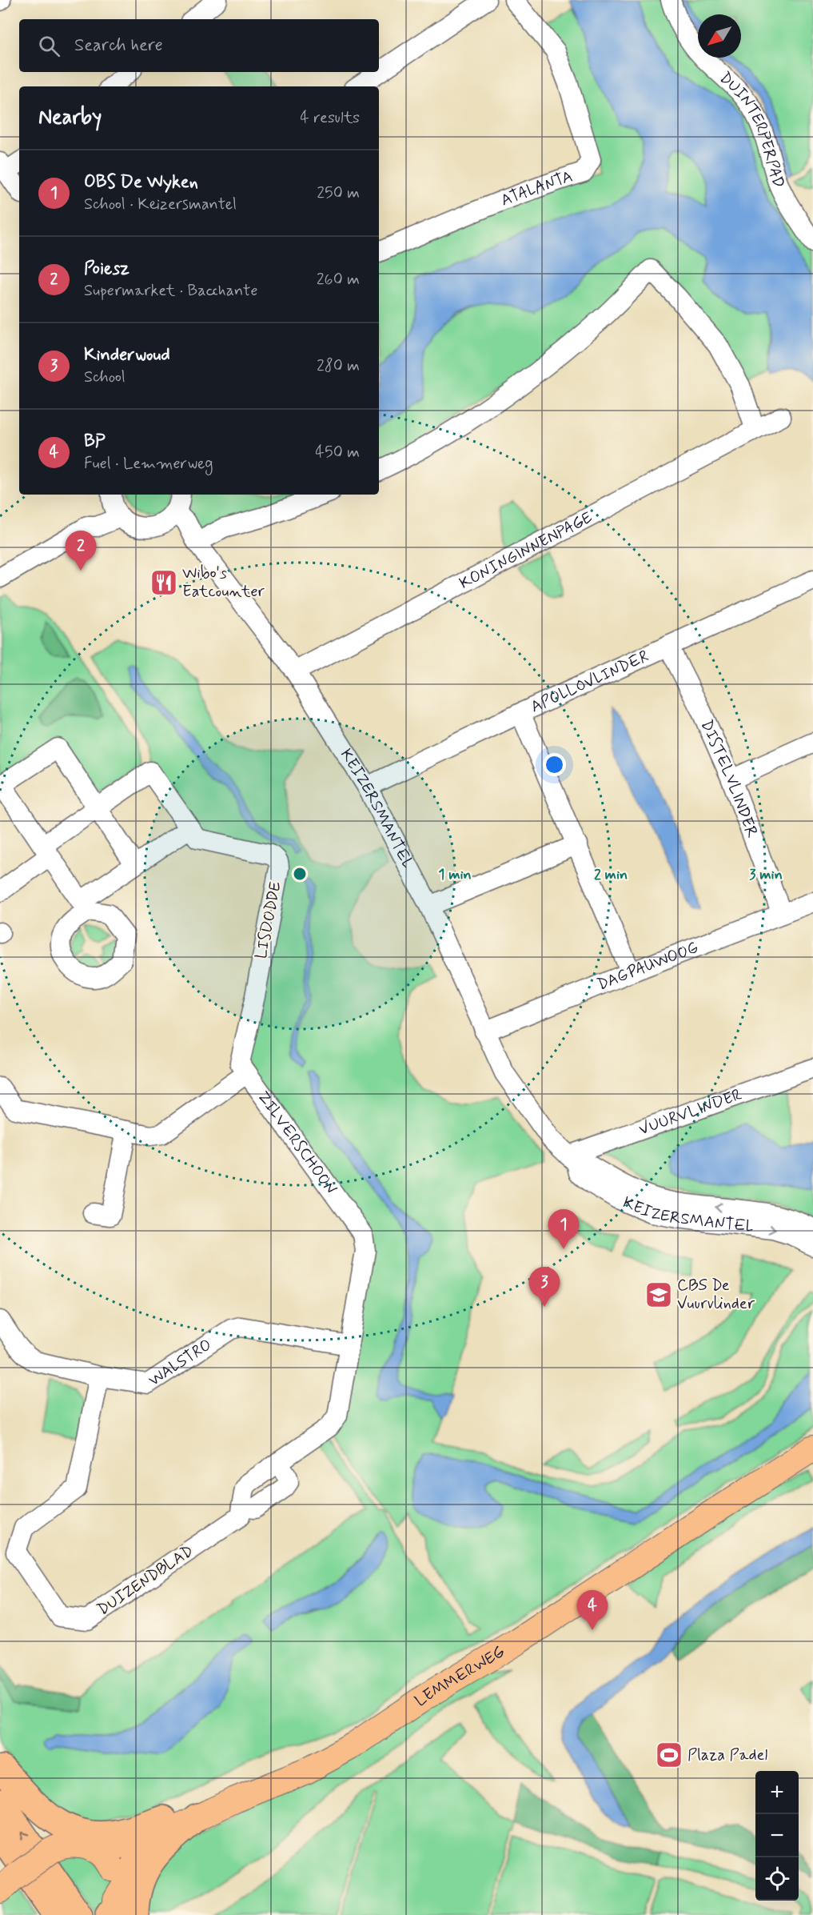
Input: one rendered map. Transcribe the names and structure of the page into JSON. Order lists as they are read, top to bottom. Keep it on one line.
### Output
{"streets":{"main road":["LEMMERWEG"],"street":["DUINTERPERPAD","ATALANTA","KONINGINNENPAGE","APOLLOVLINDER","DISTELVLINDER","KEIZERSMANTEL","LISDODDE","DAGPAUWOOG","VUURVLINDER","ZILVERSCHOON","WALSTRO","DUIZENDBLAD"]},"crossings":[["KONINGINNENPAGE","KEIZERSMANTEL"],["APOLLOVLINDER","DISTELVLINDER"],["APOLLOVLINDER","KEIZERSMANTEL"],["DISTELVLINDER","DAGPAUWOOG"],["KEIZERSMANTEL","DAGPAUWOOG"],["KEIZERSMANTEL","VUURVLINDER"],["LISDODDE","ZILVERSCHOON"],["ZILVERSCHOON","WALSTRO"],["ZILVERSCHOON","DUIZENDBLAD"],["WALSTRO","DUIZENDBLAD"]],"places":{"restaurant":["Wibo's Eatcounter"],"school or university":["CBS De Vuurvlinder"],"sports":["Plaza Padel"]},"north":"bottom left","page":{"search":"Search here","heading":["Nearby","4 results"],"list":[{"mark":"1","name":"OBS De Wyken","note":"School · Keizersmantel","value":"250 m"},{"mark":"2","name":"Poiesz","note":"Supermarket · Bacchante","value":"260 m"},{"mark":"3","name":"Kinderwoud","note":"School","value":"280 m"},{"mark":"4","name":"BP","note":"Fuel · Lemmerweg","value":"450 m"}],"pins":["2","1","3","4"],"map_buttons":["+","−"]},"rings":["1 min","2 min","3 min"]}
